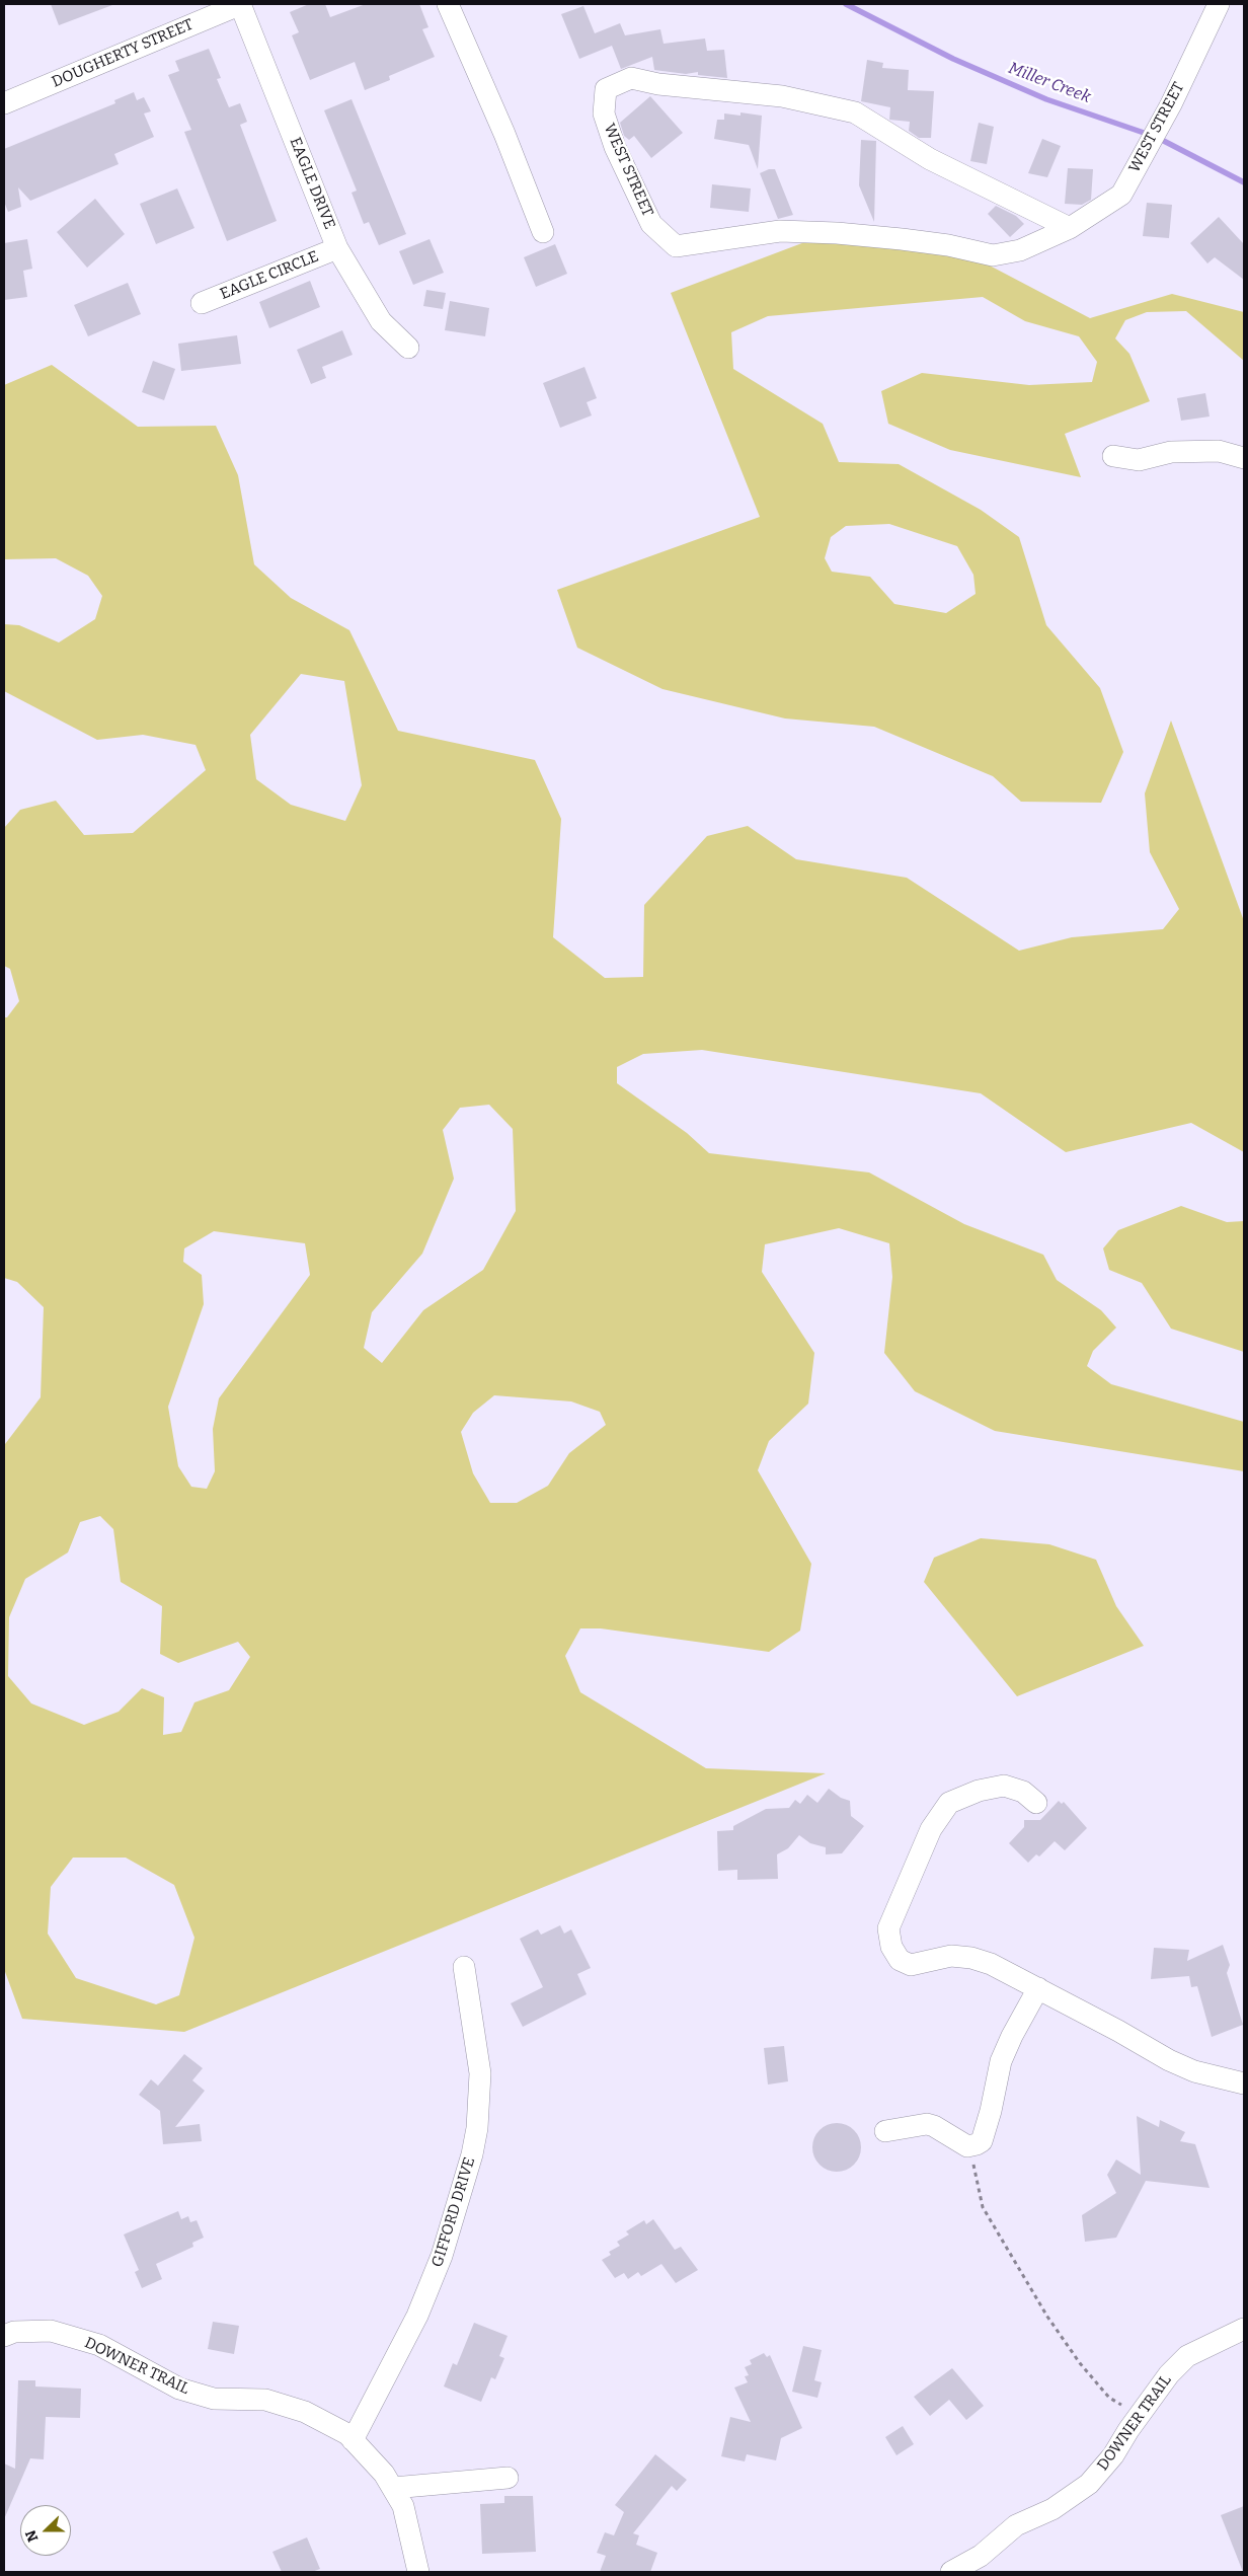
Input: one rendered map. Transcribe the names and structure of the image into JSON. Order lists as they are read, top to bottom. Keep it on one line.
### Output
{"streets":{"street":["DOUGHERTY STREET","WEST STREET","EAGLE DRIVE","EAGLE CIRCLE","GIFFORD DRIVE","DOWNER TRAIL"]},"crossings":[["DOUGHERTY STREET","EAGLE DRIVE"],["EAGLE DRIVE","EAGLE CIRCLE"],["GIFFORD DRIVE","DOWNER TRAIL"]],"water":["Miller Creek"],"north":"left"}
